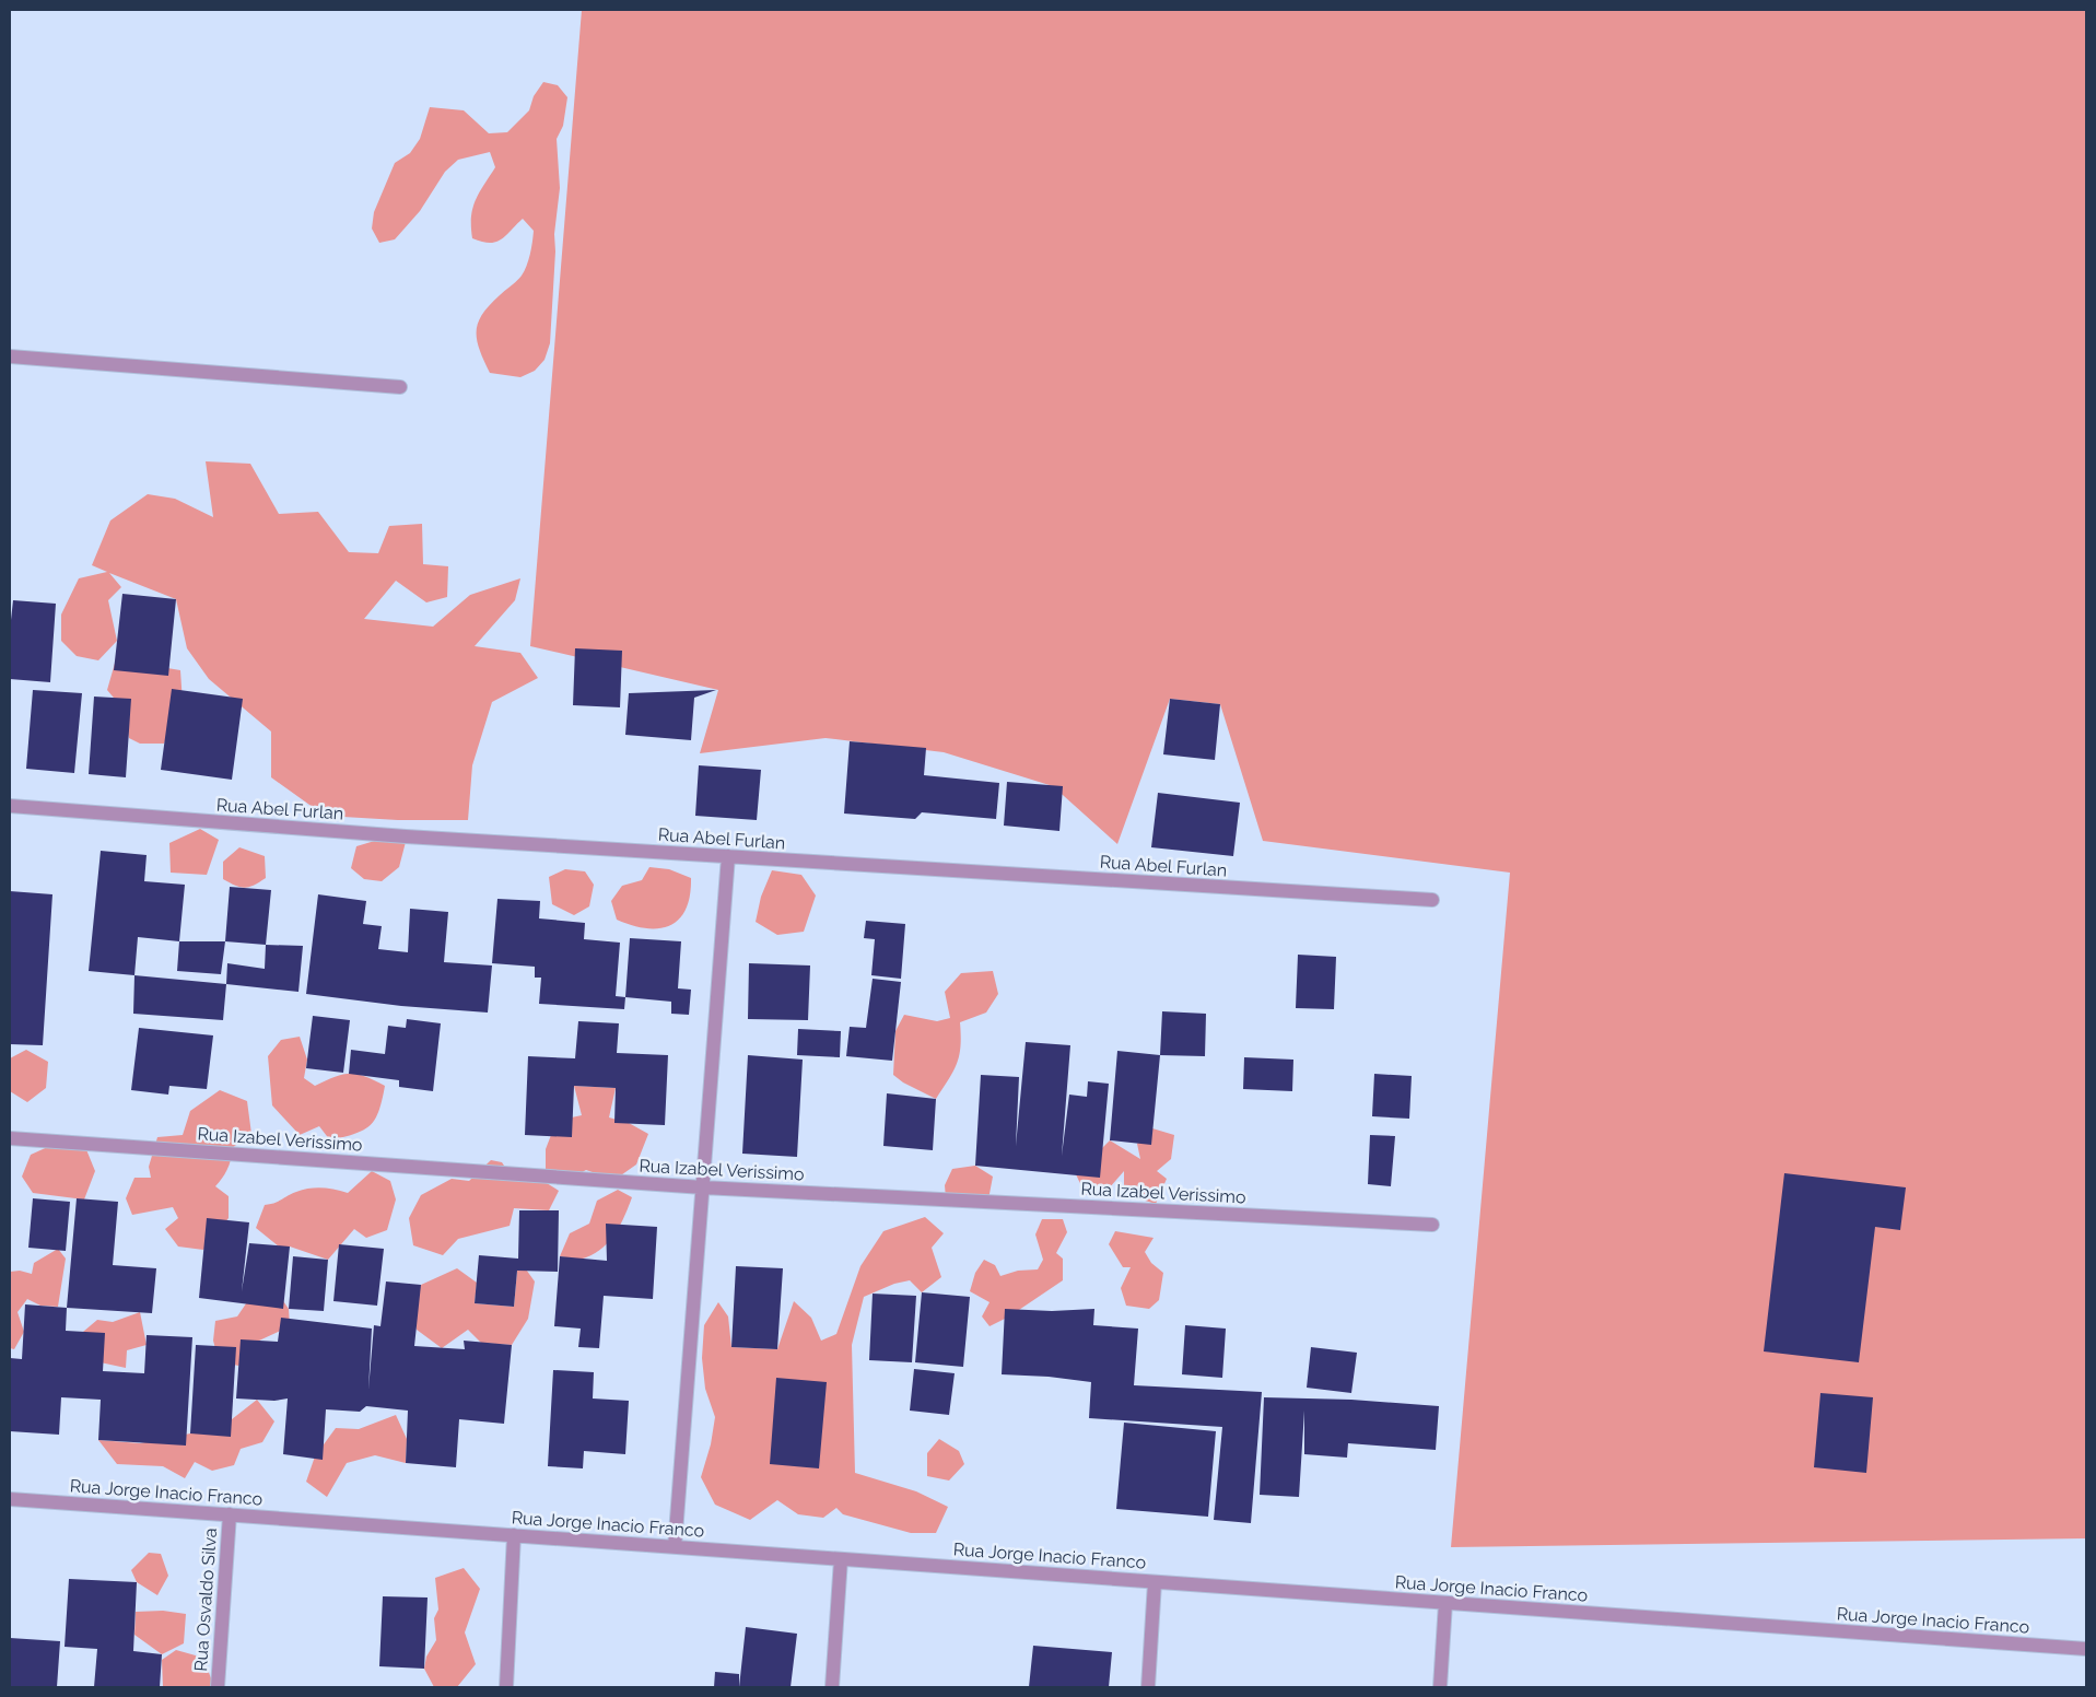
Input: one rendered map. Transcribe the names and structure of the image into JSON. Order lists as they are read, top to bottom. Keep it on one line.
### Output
{"streets":{"street":["Rua Abel Furlan","Rua Izabel Verissimo","Rua Jorge Inacio Franco","Rua Osvaldo Silva"]},"crossings":[["Rua Jorge Inacio Franco","Rua Osvaldo Silva"]]}
